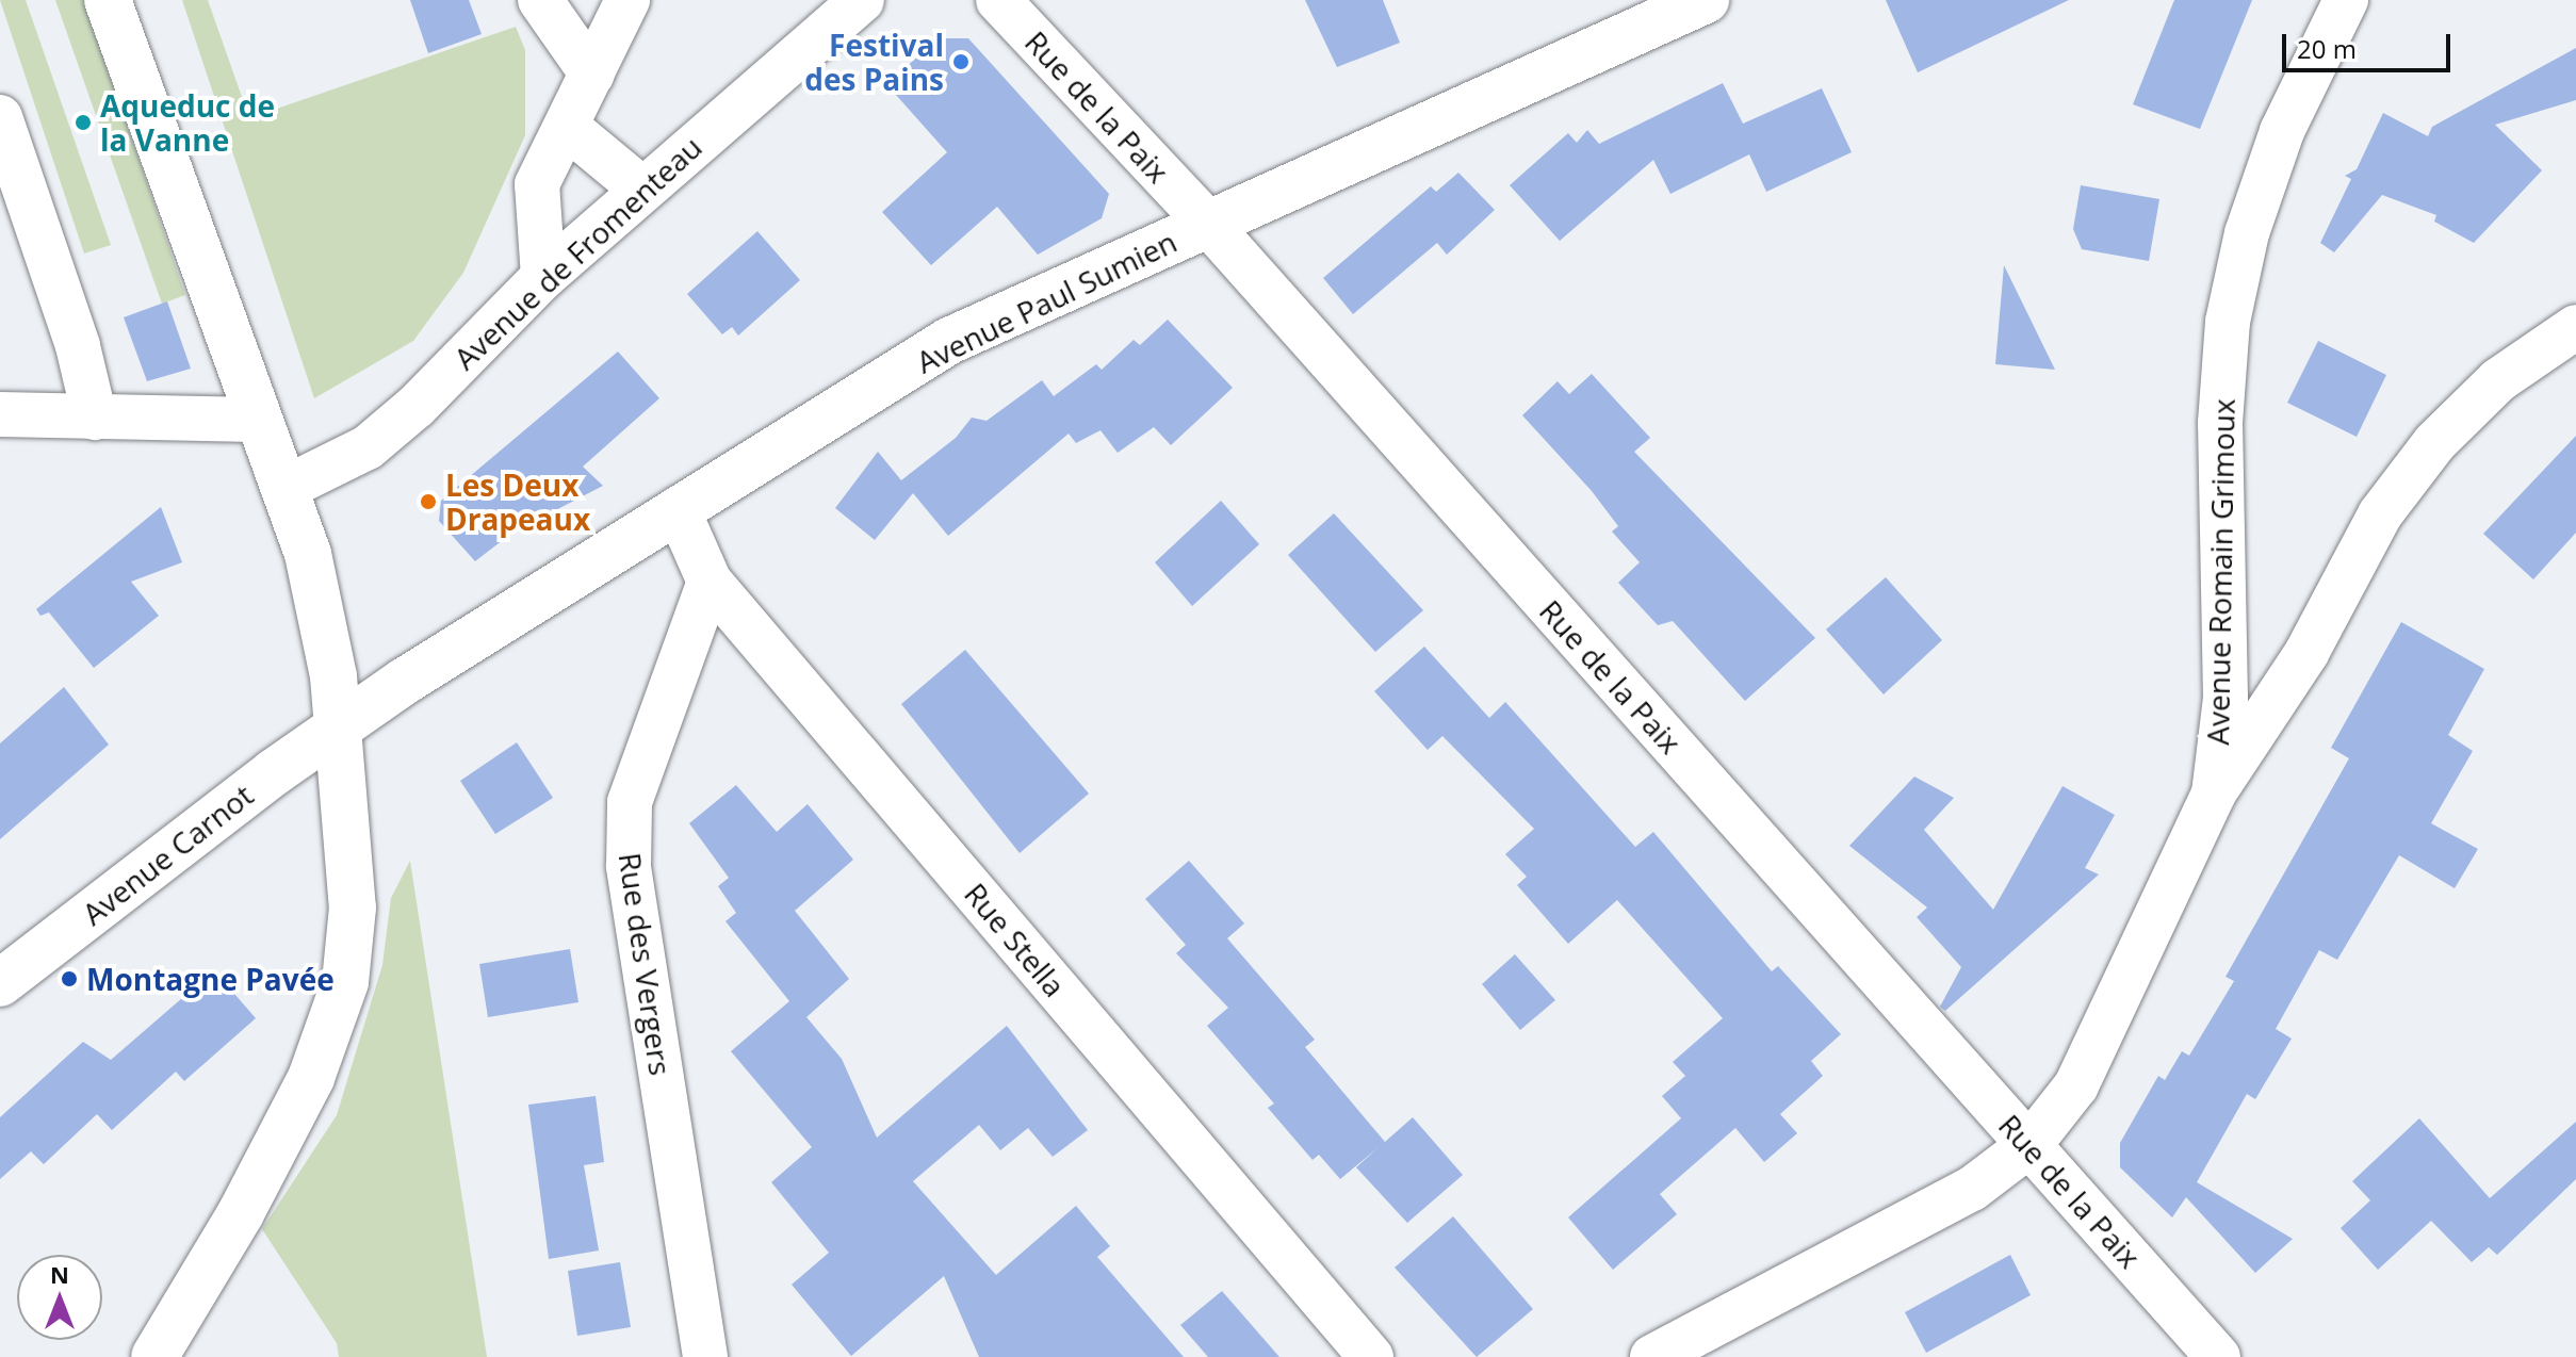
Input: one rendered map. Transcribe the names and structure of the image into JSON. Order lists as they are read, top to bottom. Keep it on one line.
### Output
{"streets":{"street":["Rue de la Paix","Avenue de Fromenteau","Avenue Paul Sumien","Avenue Romain Grimoux","Avenue Carnot","Rue Stella","Rue des Vergers"]},"crossings":[["Rue de la Paix","Avenue Paul Sumien"],["Rue de la Paix","Avenue Romain Grimoux"],["Avenue Paul Sumien","Avenue Carnot"],["Avenue Paul Sumien","Rue Stella"],["Rue Stella","Rue des Vergers"]],"places":["Festival des Pains","Aqueduc de la Vanne","Les Deux Drapeaux","Montagne Pavée"],"scale_bar":"20 m","north":"top"}
